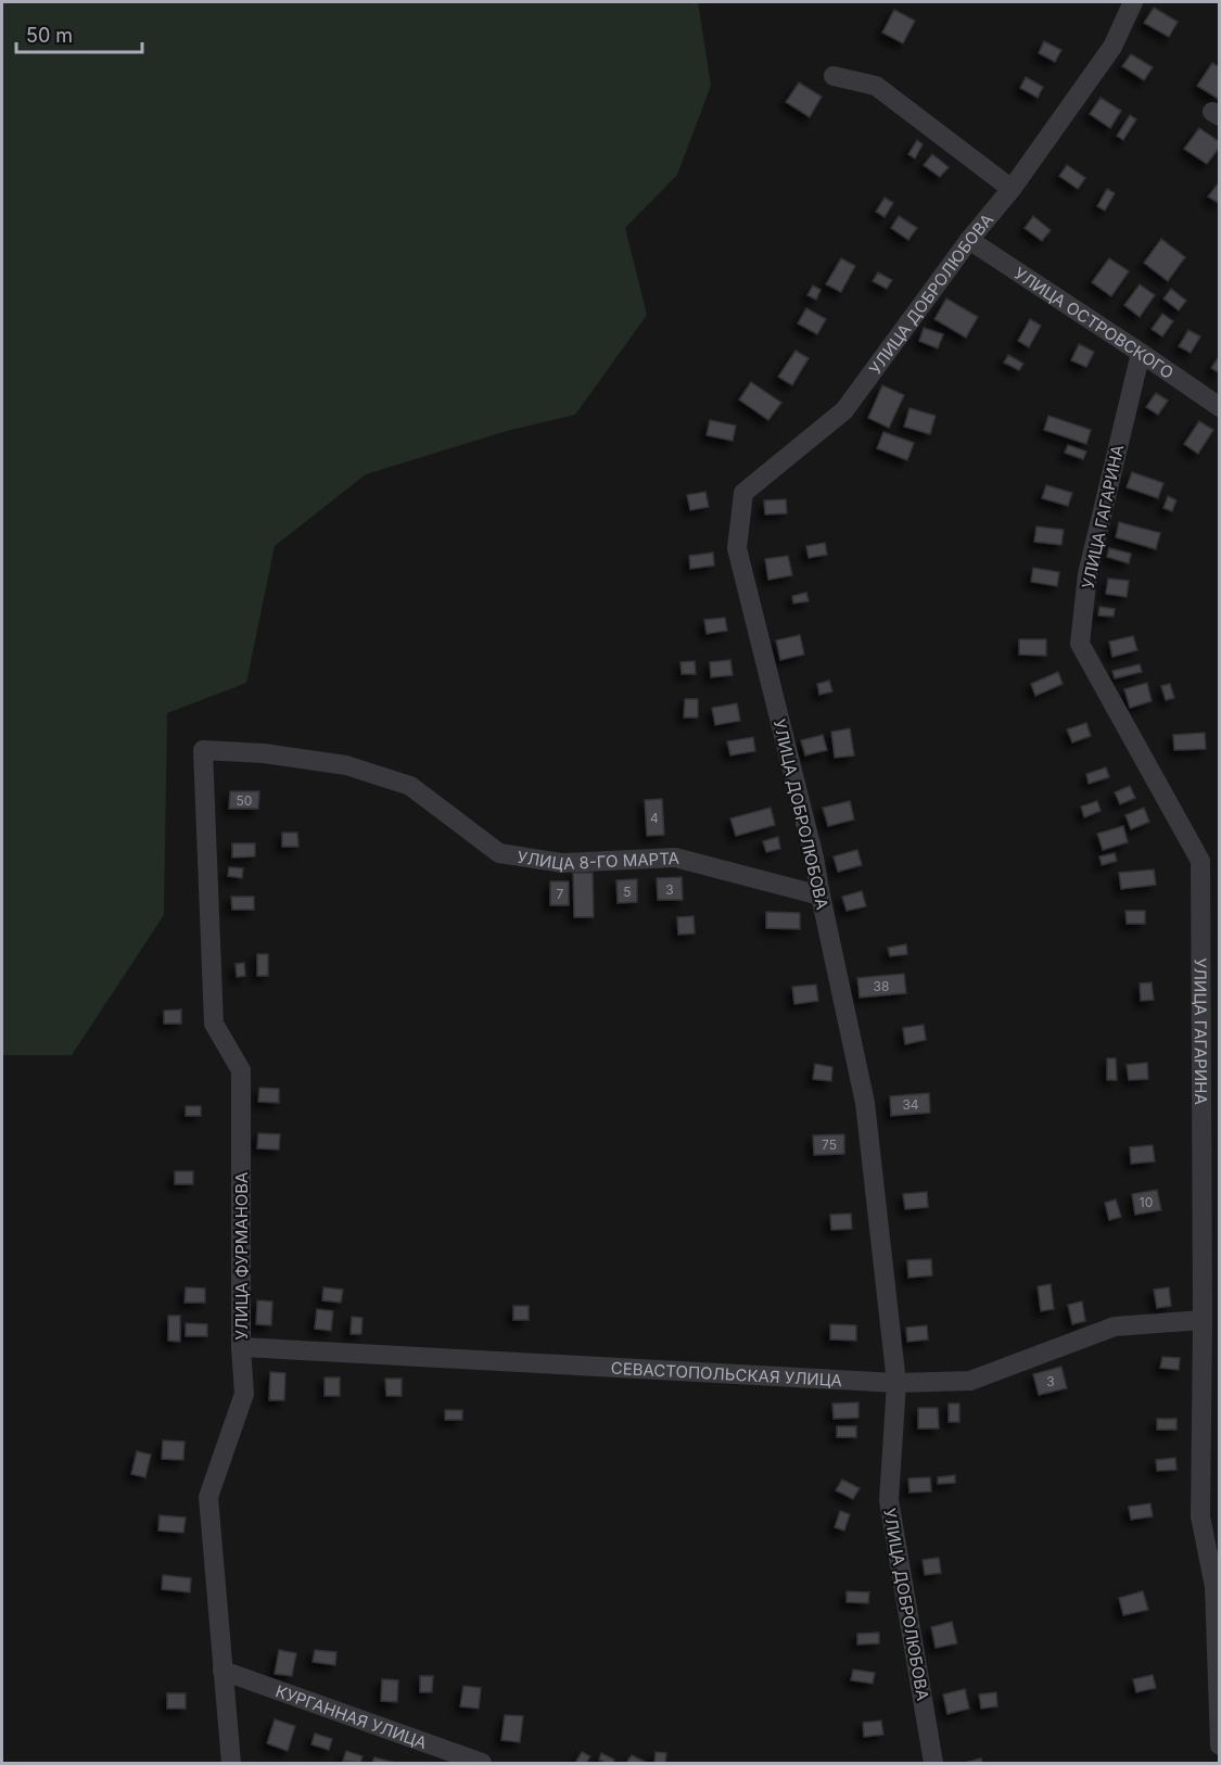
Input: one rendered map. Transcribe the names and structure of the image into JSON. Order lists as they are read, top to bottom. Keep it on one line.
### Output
{"streets":{"street":["УЛИЦА ДОБРОЛЮБОВА","УЛИЦА ОСТРОВСКОГО","УЛИЦА ГАГАРИНА","УЛИЦА 8-ГО МАРТА","УЛИЦА ФУРМАНОВА","СЕВАСТОПОЛЬСКАЯ УЛИЦА","КУРГАННАЯ УЛИЦА"]},"crossings":[["УЛИЦА ДОБРОЛЮБОВА","УЛИЦА ОСТРОВСКОГО"],["УЛИЦА ДОБРОЛЮБОВА","УЛИЦА 8-ГО МАРТА"],["УЛИЦА ДОБРОЛЮБОВА","СЕВАСТОПОЛЬСКАЯ УЛИЦА"],["УЛИЦА ОСТРОВСКОГО","УЛИЦА ГАГАРИНА"],["УЛИЦА ГАГАРИНА","СЕВАСТОПОЛЬСКАЯ УЛИЦА"],["УЛИЦА 8-ГО МАРТА","УЛИЦА ФУРМАНОВА"],["УЛИЦА ФУРМАНОВА","СЕВАСТОПОЛЬСКАЯ УЛИЦА"],["УЛИЦА ФУРМАНОВА","КУРГАННАЯ УЛИЦА"]],"house_numbers":["50","4","3","5","7","38","34","75","10","3"],"scale_bar":"50 m"}
